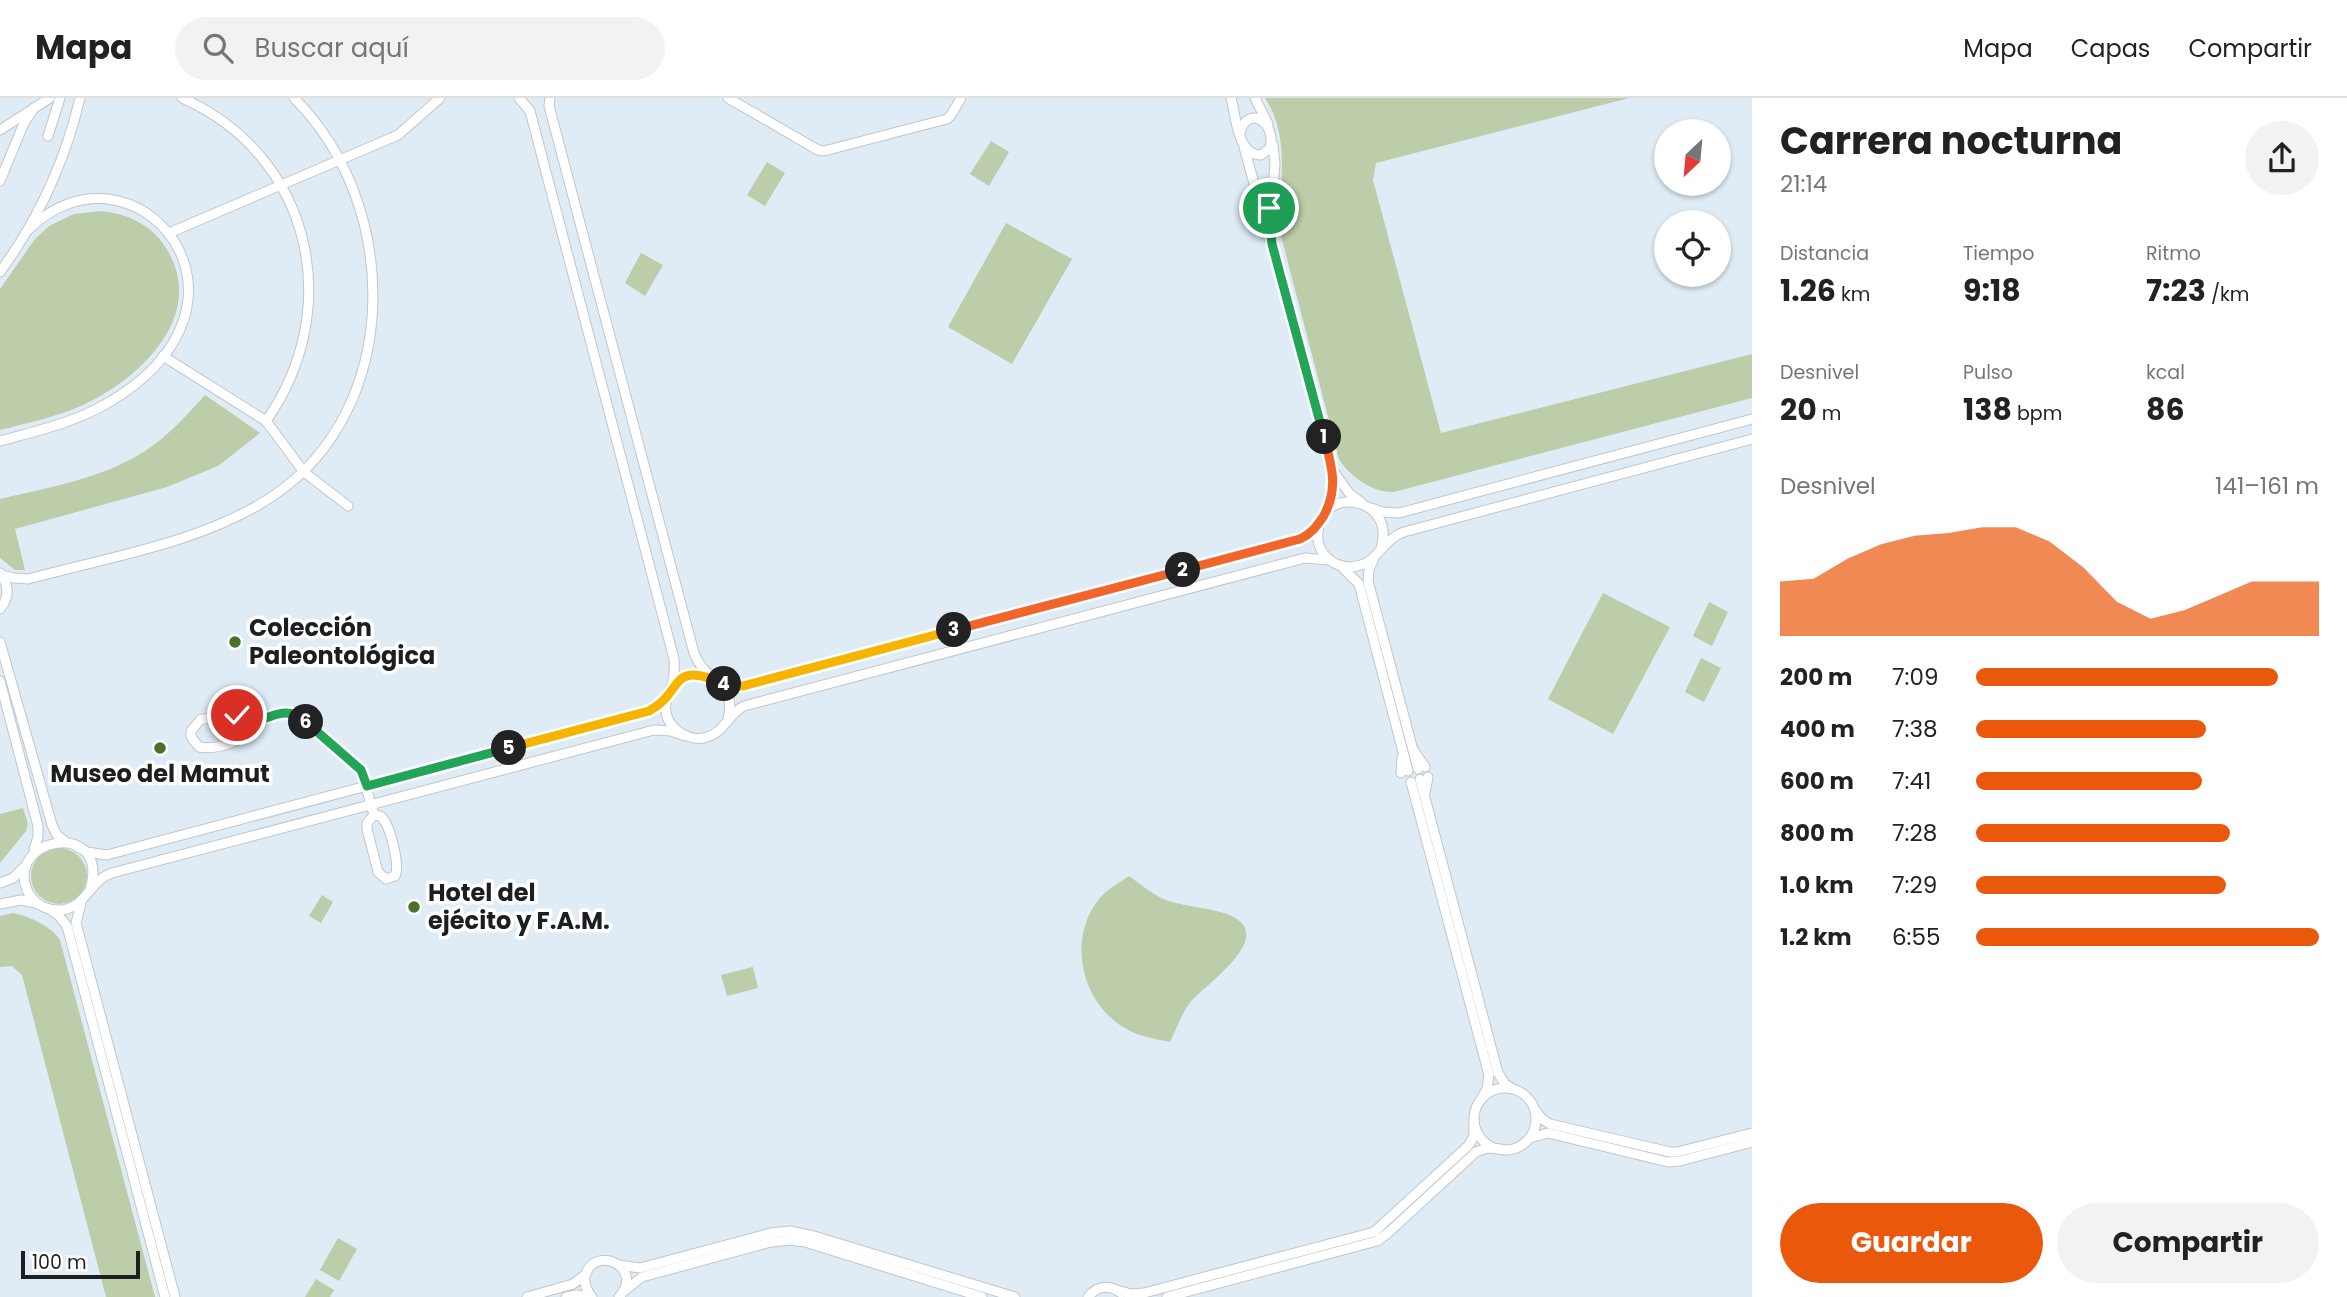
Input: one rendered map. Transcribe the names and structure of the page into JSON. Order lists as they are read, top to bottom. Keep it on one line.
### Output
{"places":["Colección Paleontológica","Museo del Mamut","Hotel del ejécito y F.A.M."],"scale_bar":"100 m","north":"bottom left","page":{"header":"Mapa","search":"Buscar aquí","nav":["Mapa","Capas","Compartir"],"heading":["Carrera nocturna","21:14"],"stats":[["Distancia","1.26 km"],["Tiempo","9:18"],["Ritmo","7:23 /km"],["Desnivel","20 m"],["Pulso","138 bpm"],["kcal","86"]],"pins":["1","2","3","4","6","5"],"chart":["Desnivel","141–161 m"],"list":[{"name":"200 m","note":"7:09"},{"name":"400 m","note":"7:38"},{"name":"600 m","note":"7:41"},{"name":"800 m","note":"7:28"},{"name":"1.0 km","note":"7:29"},{"name":"1.2 km","note":"6:55"}],"buttons":["Guardar","Compartir"],"scale":"100 m"}}
